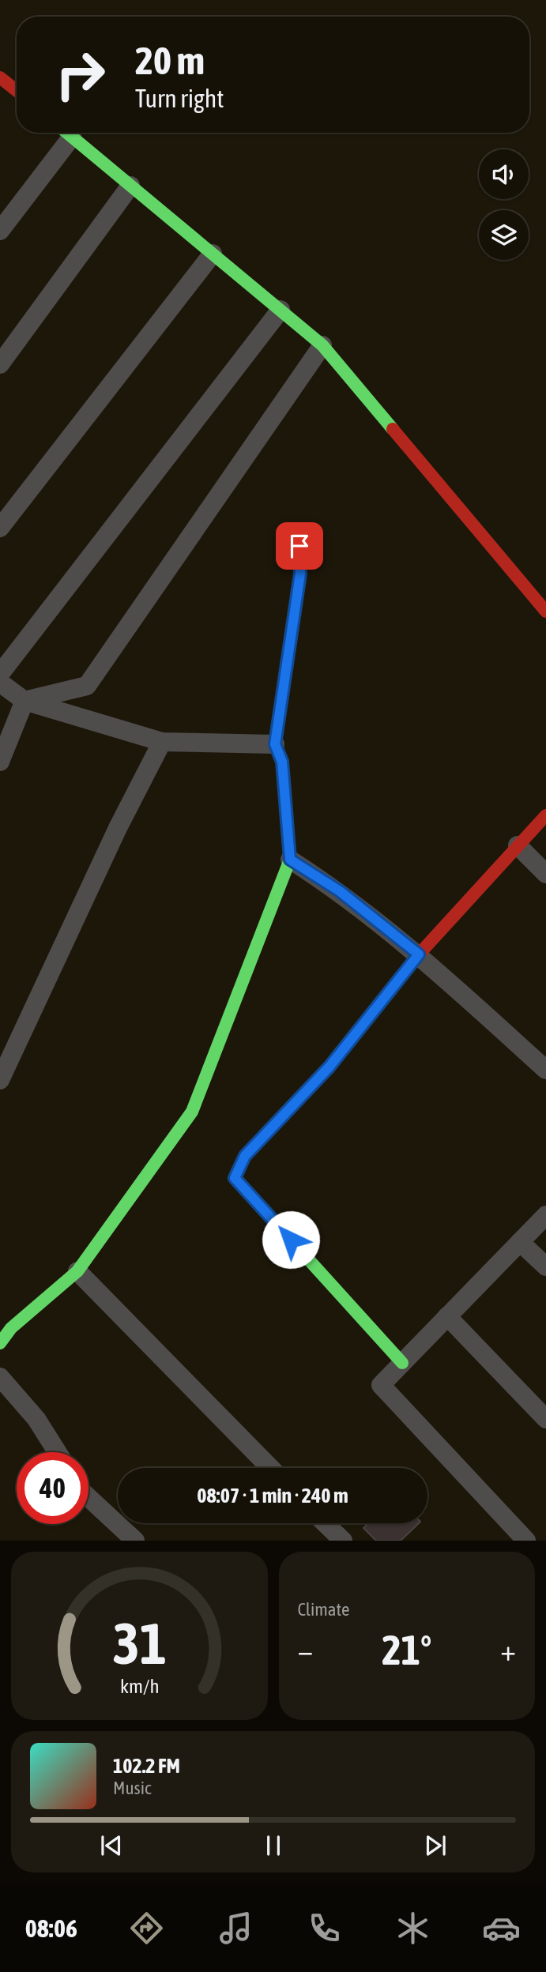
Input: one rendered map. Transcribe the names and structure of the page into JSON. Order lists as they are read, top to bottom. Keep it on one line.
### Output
{"page":{"turn":["20 m","Turn right"],"limit":"40","trip":"08:07 · 1 min · 240 m","tile":"Climate","heat":["−","21°","+"],"song":["102.2 FM","Music"],"tabs":"08:06","gauge":["31","km/h"]}}
